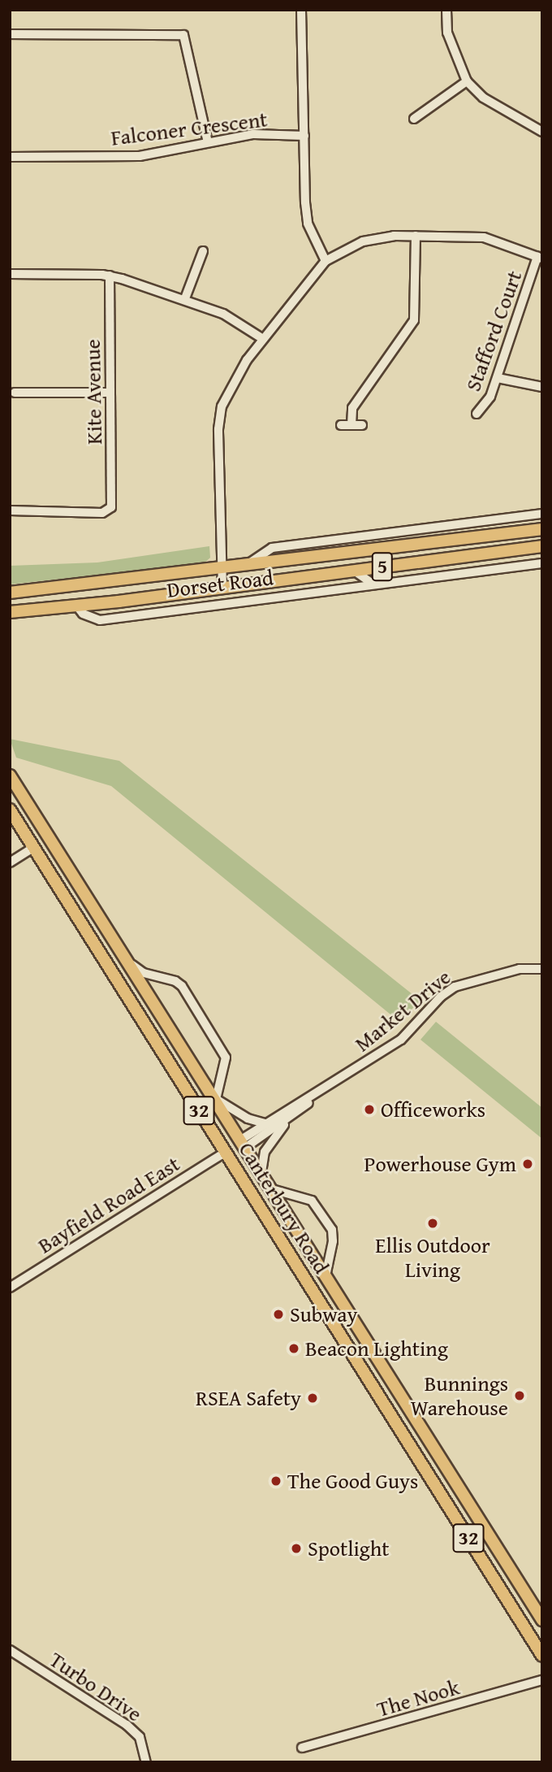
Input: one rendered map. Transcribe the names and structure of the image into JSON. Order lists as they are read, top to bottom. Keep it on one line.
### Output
{"streets":{"main road":["5","Dorset Road","32","Canterbury Road"],"street":["Falconer Crescent","Stafford Court","Kite Avenue","Market Drive","Bayfield Road East","Turbo Drive","The Nook"]},"crossings":[["Market Drive","Canterbury Road"],["Bayfield Road East","Canterbury Road"]],"places":["Officeworks","Powerhouse Gym","Ellis Outdoor Living","Subway","Beacon Lighting","Bunnings Warehouse","RSEA Safety","The Good Guys","Spotlight"]}
